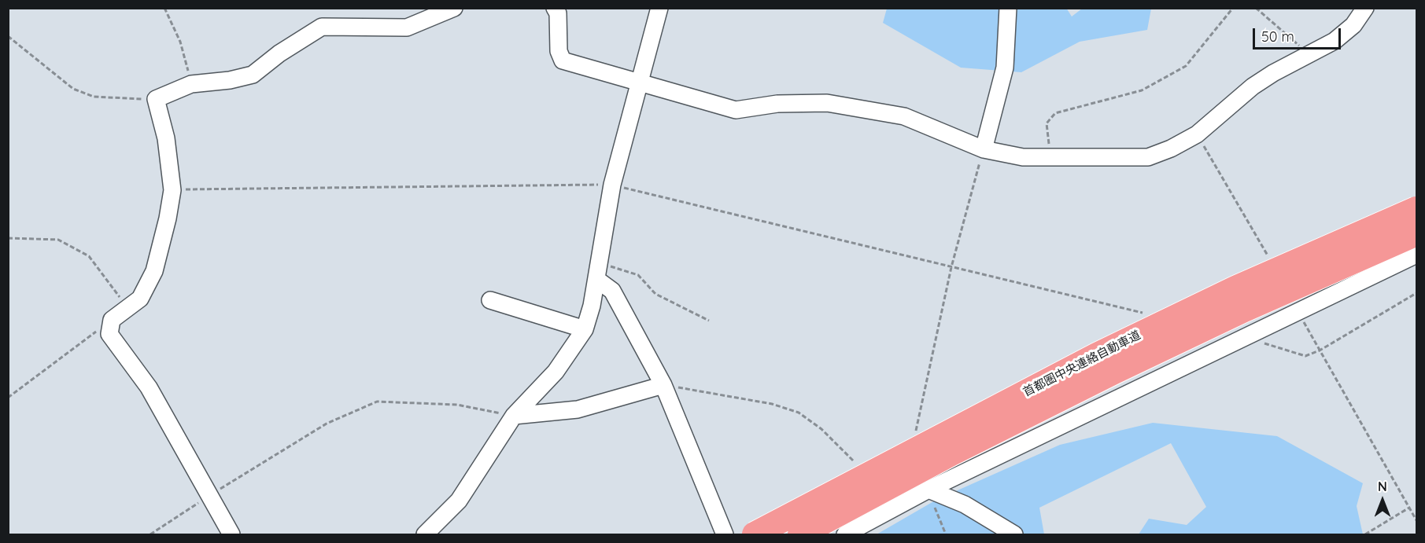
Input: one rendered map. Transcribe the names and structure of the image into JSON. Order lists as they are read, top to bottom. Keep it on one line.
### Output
{"streets":{"highway":["首都圏中央連絡自動車道"]},"scale_bar":"50 m","north":"top"}
